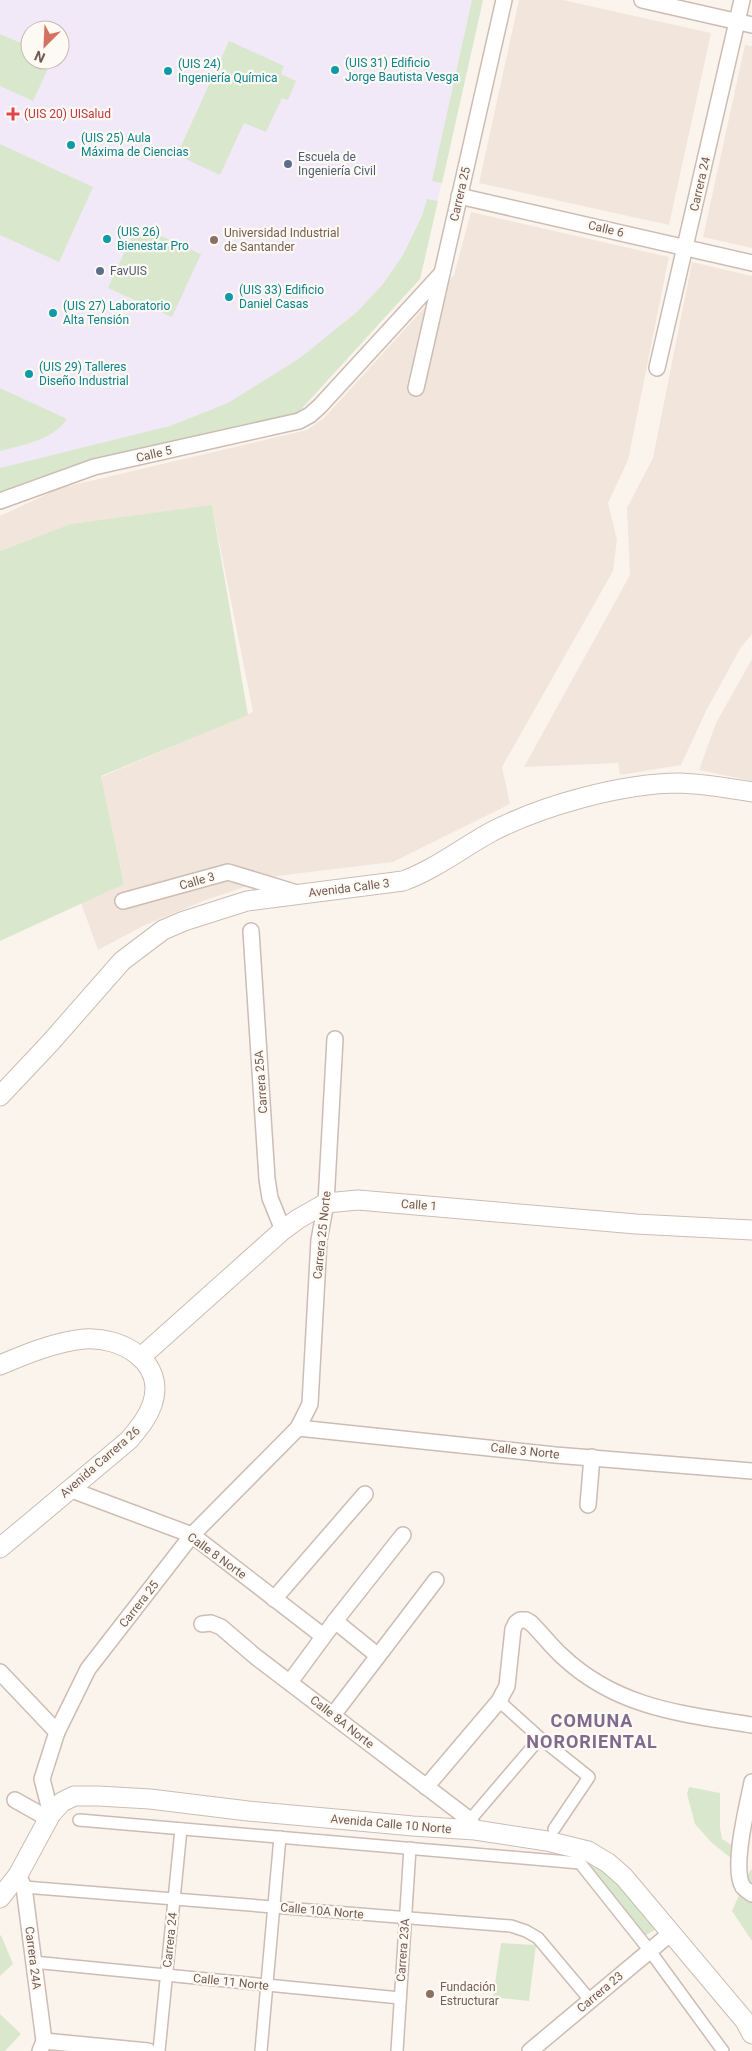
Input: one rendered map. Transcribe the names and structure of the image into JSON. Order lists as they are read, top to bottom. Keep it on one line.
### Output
{"streets":{"street":["Carrera 24","Carrera 25","Calle 6","Calle 5","Calle 3","Avenida Calle 3","Carrera 25A","Calle 1","Carrera 25 Norte","Calle 3 Norte","Avenida Carrera 26","Calle 8 Norte","Calle 8A Norte","Avenida Calle 10 Norte","Calle 10A Norte","Carrera 23A","Carrera 24A","Calle 11 Norte","Carrera 23"]},"crossings":[["Carrera 24","Calle 6"],["Carrera 24","Calle 10A Norte"],["Carrera 24","Calle 11 Norte"],["Carrera 25","Calle 6"],["Carrera 25","Calle 5"],["Carrera 25","Carrera 25 Norte"],["Carrera 25","Calle 3 Norte"],["Carrera 25","Calle 8 Norte"],["Carrera 25","Avenida Calle 10 Norte"],["Calle 3","Avenida Calle 3"],["Carrera 25A","Calle 1"],["Calle 1","Carrera 25 Norte"],["Calle 1","Avenida Carrera 26"],["Carrera 25 Norte","Calle 3 Norte"],["Avenida Carrera 26","Calle 8 Norte"],["Calle 8A Norte","Avenida Calle 10 Norte"],["Avenida Calle 10 Norte","Calle 10A Norte"],["Avenida Calle 10 Norte","Carrera 24A"],["Avenida Calle 10 Norte","Carrera 23"],["Calle 10A Norte","Carrera 23A"],["Calle 10A Norte","Carrera 24A"],["Calle 10A Norte","Carrera 23"],["Carrera 23A","Calle 11 Norte"],["Carrera 24A","Calle 11 Norte"]],"districts":["COMUNA NORORIENTAL"],"places":{"other":["(UIS 31) Edificio Jorge Bautista Vesga","(UIS 24) Ingeniería Química","(UIS 25) Aula Máxima de Ciencias","Escuela de Ingeniería Civil","(UIS 26) Bienestar Pro","Universidad Industrial de Santander","FavUIS","(UIS 33) Edificio Daniel Casas","(UIS 27) Laboratorio Alta Tensión","(UIS 29) Talleres Diseño Industrial","Fundación Estructurar"],"health":["(UIS 20) UISalud"]},"north":"bottom left"}
